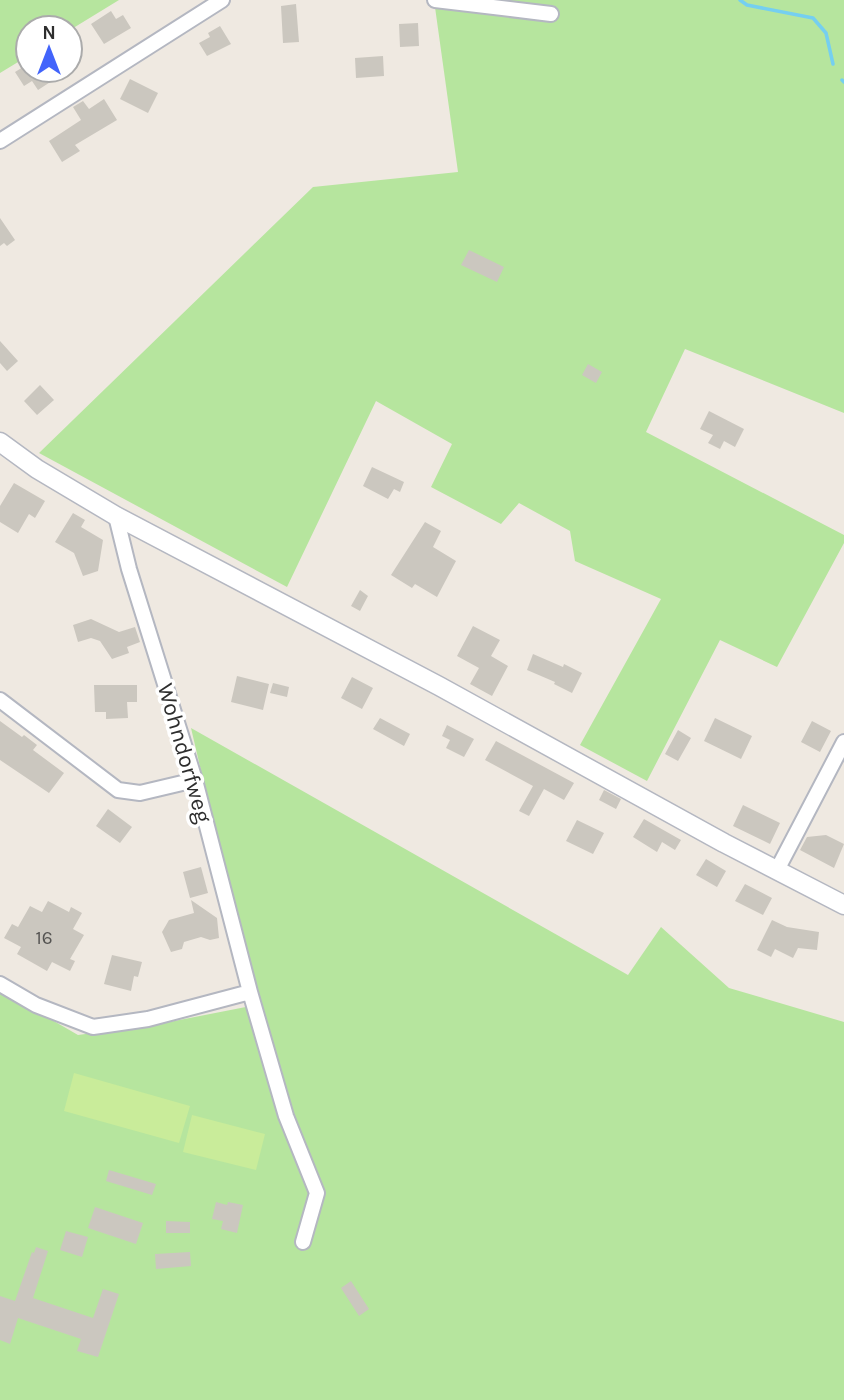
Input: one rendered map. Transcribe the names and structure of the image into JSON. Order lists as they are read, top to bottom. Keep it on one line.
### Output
{"streets":{"street":["Wohndorfweg"]},"house_numbers":["16"],"north":"top"}
